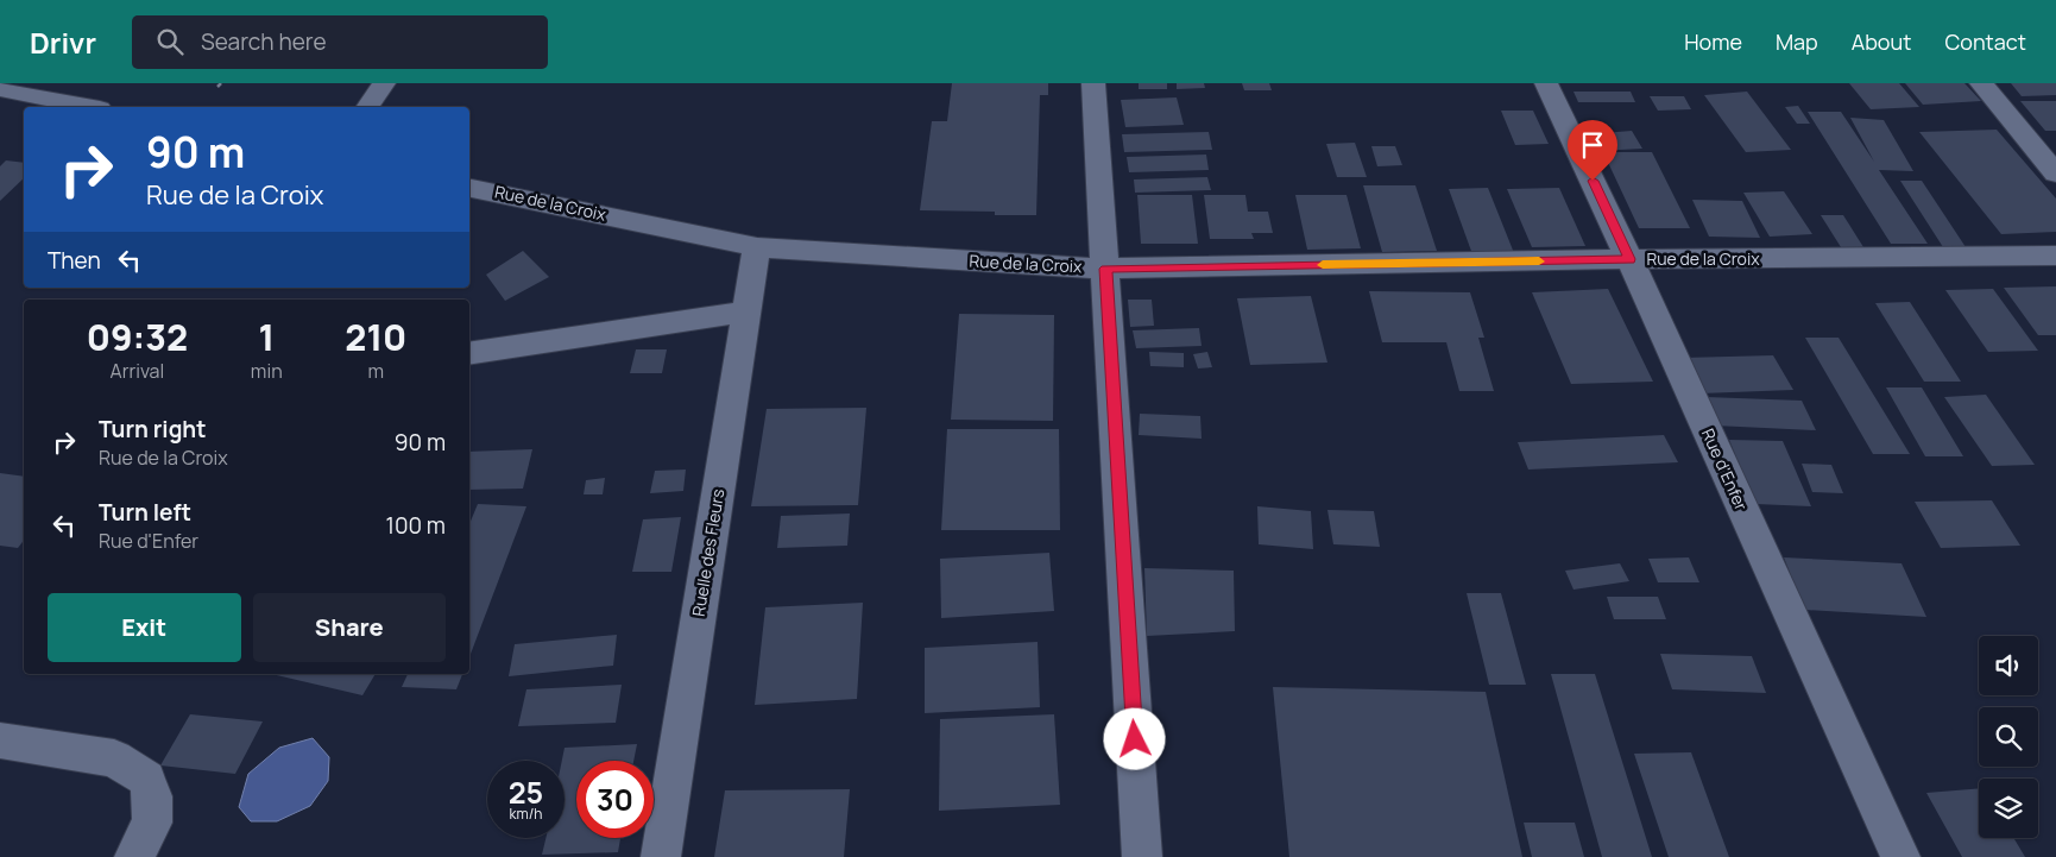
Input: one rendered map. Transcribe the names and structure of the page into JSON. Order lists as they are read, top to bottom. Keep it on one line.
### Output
{"streets":{"street":["Rue de la Croix","Rue d'Enfer","Ruelle des Fleurs"]},"crossings":[["Rue de la Croix","Rue d'Enfer"],["Rue de la Croix","Ruelle des Fleurs"]],"page":{"header":"Drivr","search":"Search here","nav":["Home","Map","About","Contact"],"turn":["90 m","Rue de la Croix"],"then":"Then","eta":["09:32","Arrival","1","min","210","m"],"list":[{"name":"Turn right","note":"Rue de la Croix","value":"90 m"},{"name":"Turn left","note":"Rue d'Enfer","value":"100 m"}],"buttons":["Exit","Share"],"speed":"25 km/h","limit":"30"}}
